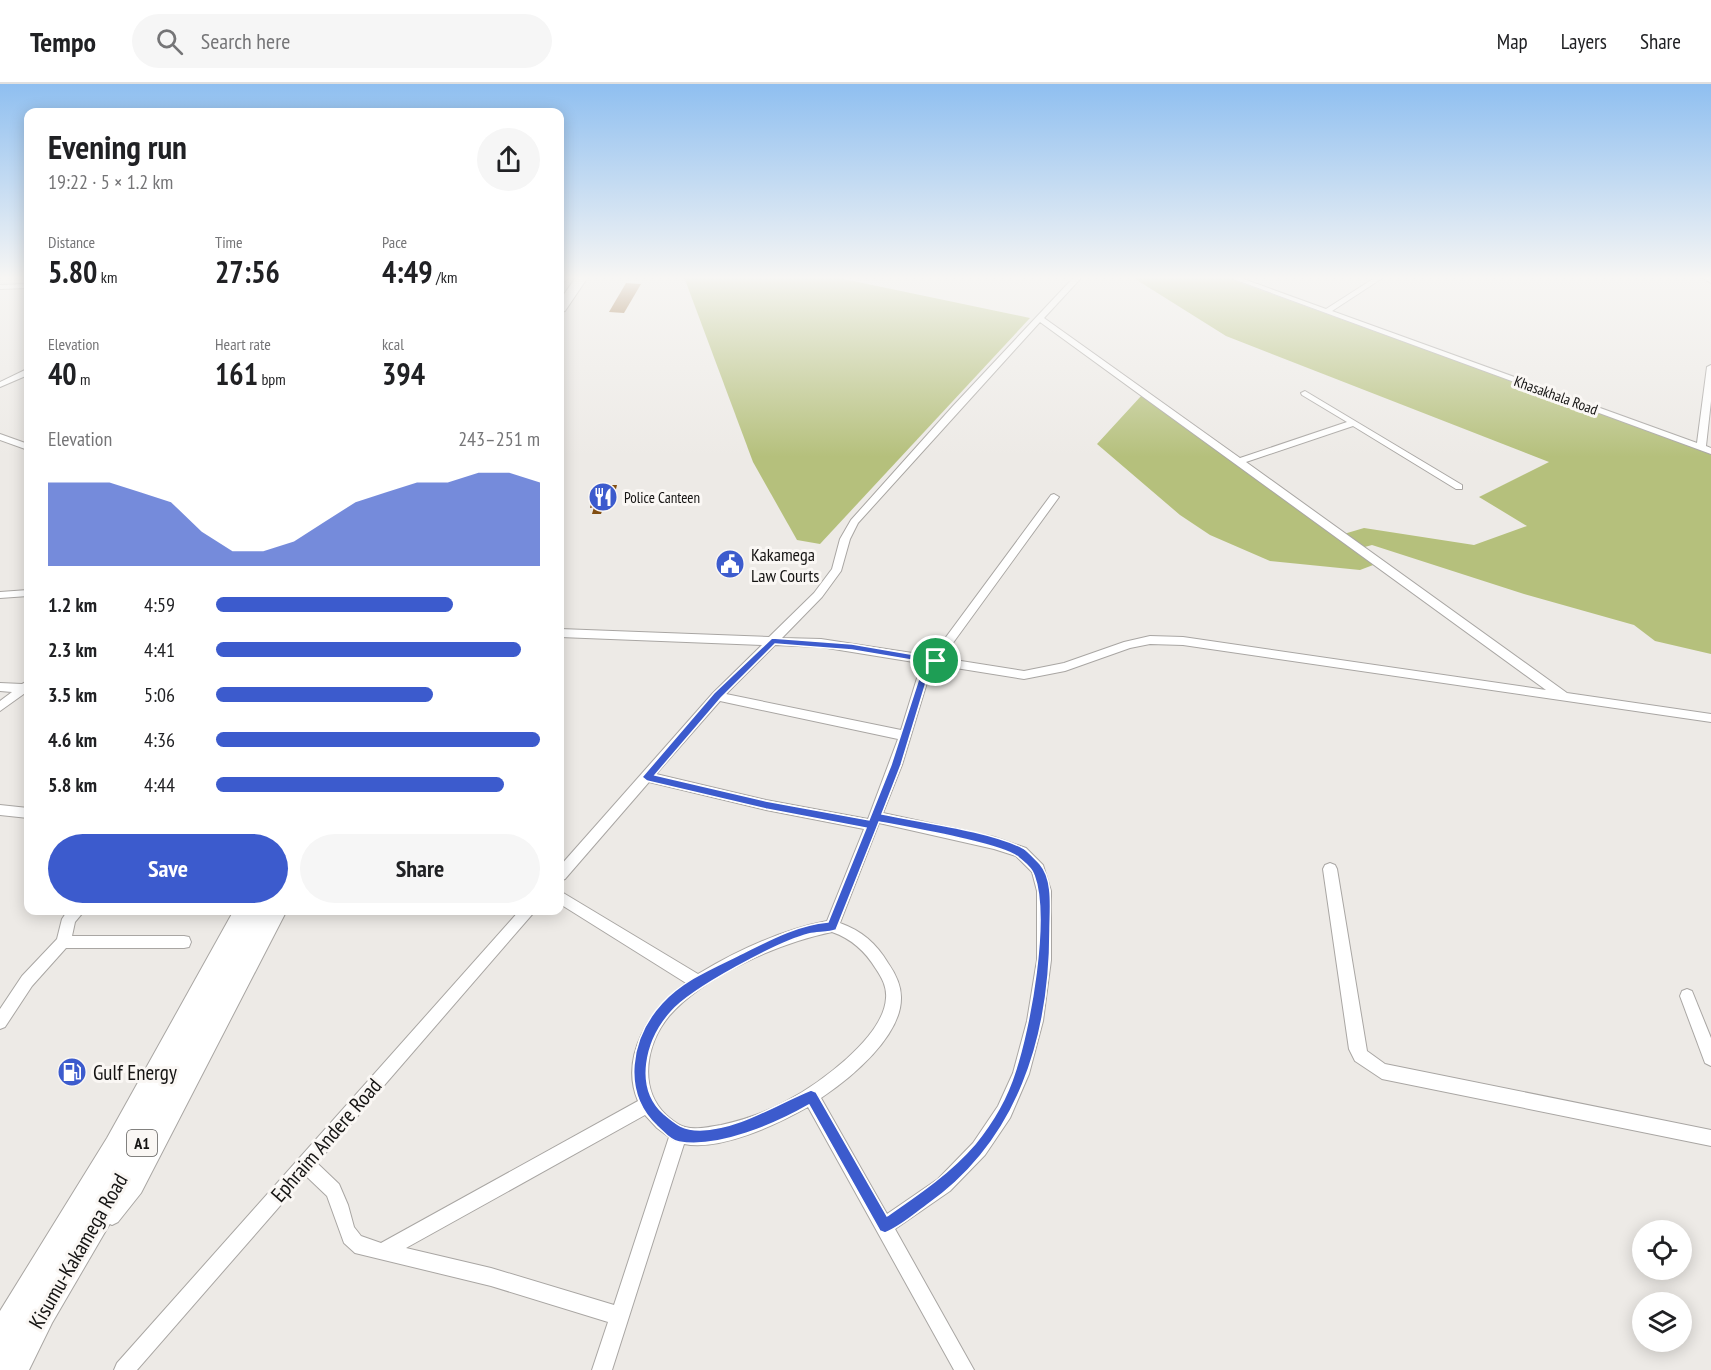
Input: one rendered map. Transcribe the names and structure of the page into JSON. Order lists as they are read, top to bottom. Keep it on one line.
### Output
{"streets":{"highway":["A1","Kisumu-Kakamega Road"],"street":["Khasakhala Road","Ephraim Andere Road"]},"places":{"restaurant":["Police Canteen"],"public building":["Kakamega Law Courts"],"fuel station":["Gulf Energy"]},"page":{"header":"Tempo","search":"Search here","nav":["Map","Layers","Share"],"heading":["Evening run","19:22 · 5 × 1.2 km"],"stats":[["Distance","5.80 km"],["Time","27:56"],["Pace","4:49 /km"],["Elevation","40 m"],["Heart rate","161 bpm"],["kcal","394"]],"chart":["Elevation","243–251 m"],"list":[{"name":"1.2 km","note":"4:59"},{"name":"2.3 km","note":"4:41"},{"name":"3.5 km","note":"5:06"},{"name":"4.6 km","note":"4:36"},{"name":"5.8 km","note":"4:44"}],"buttons":["Save","Share"]}}
